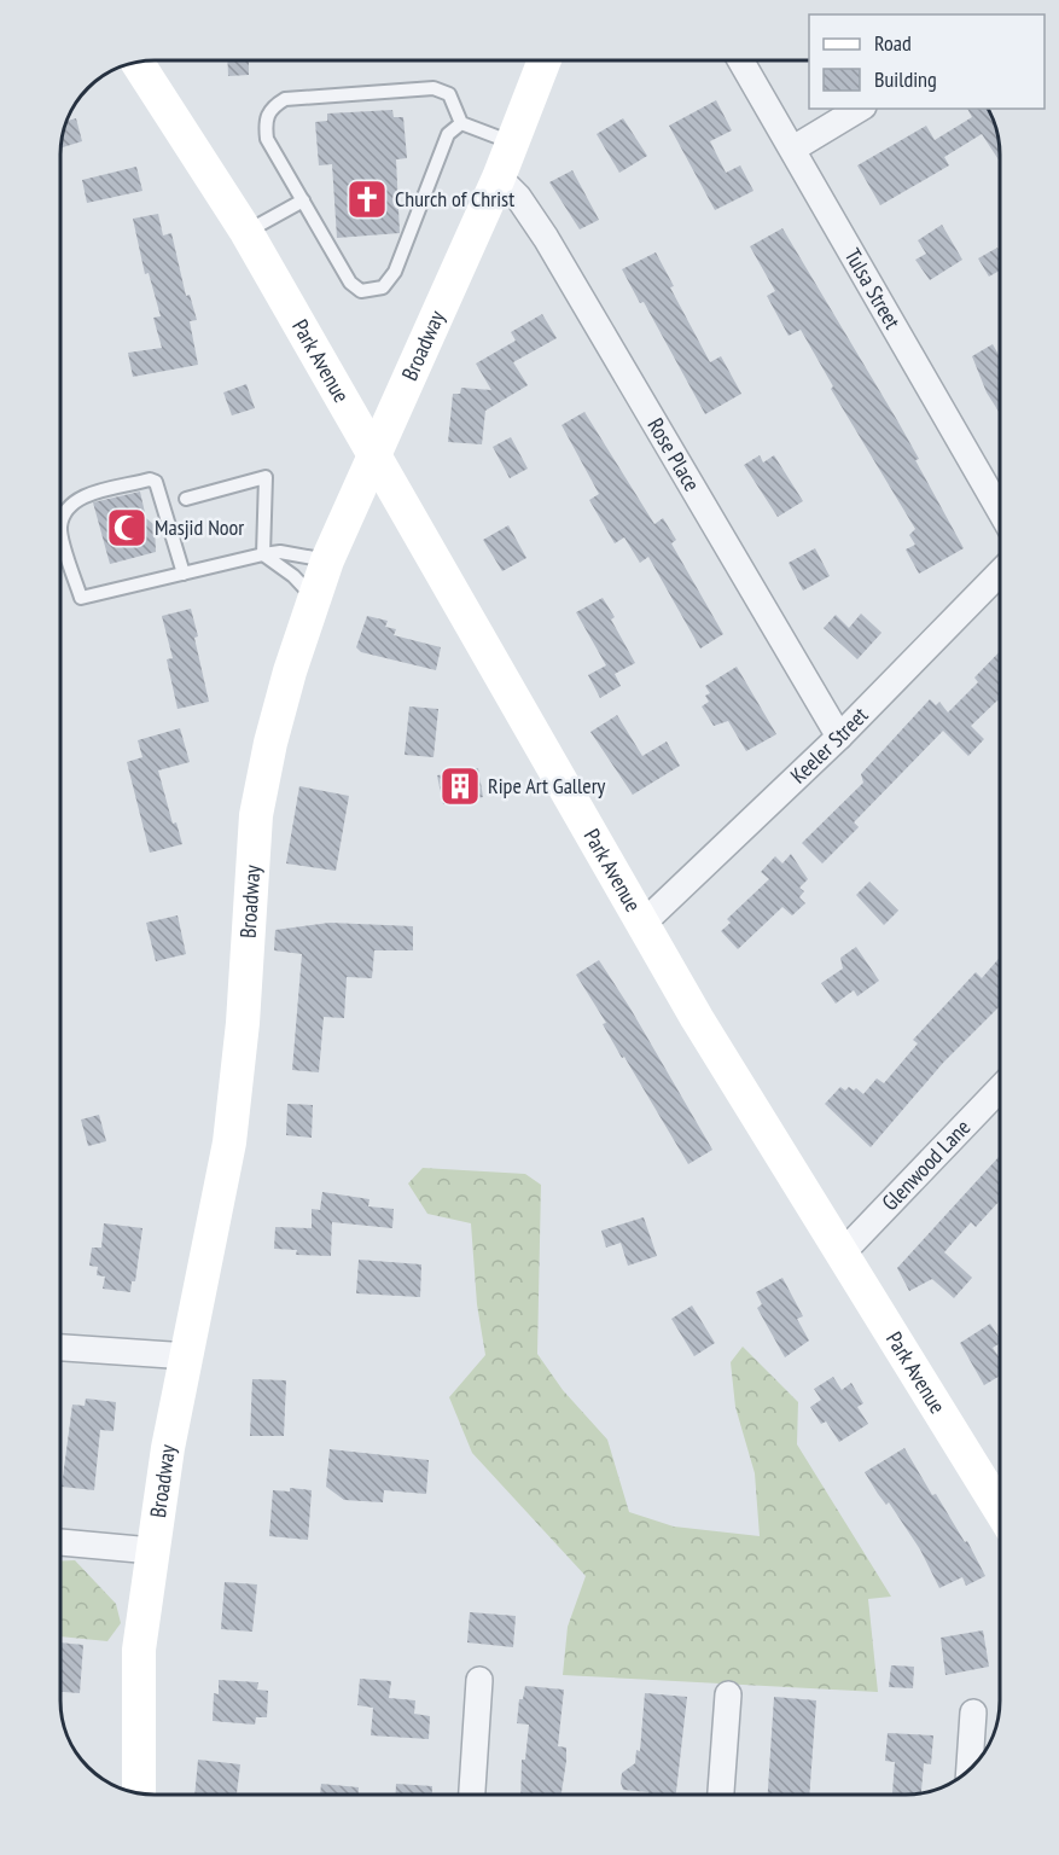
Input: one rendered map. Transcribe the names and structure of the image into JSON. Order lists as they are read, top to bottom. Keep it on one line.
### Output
{"streets":{"main road":["Broadway","Park Avenue"],"street":["Tulsa Street","Rose Place","Keeler Street","Glenwood Lane"]},"crossings":[["Broadway","Park Avenue"],["Broadway","Rose Place"],["Park Avenue","Keeler Street"],["Park Avenue","Glenwood Lane"],["Rose Place","Keeler Street"]],"places":{"church":["Church of Christ"],"mosque":["Masjid Noor"],"building":["Ripe Art Gallery"]},"legend":["Road","Building"]}
